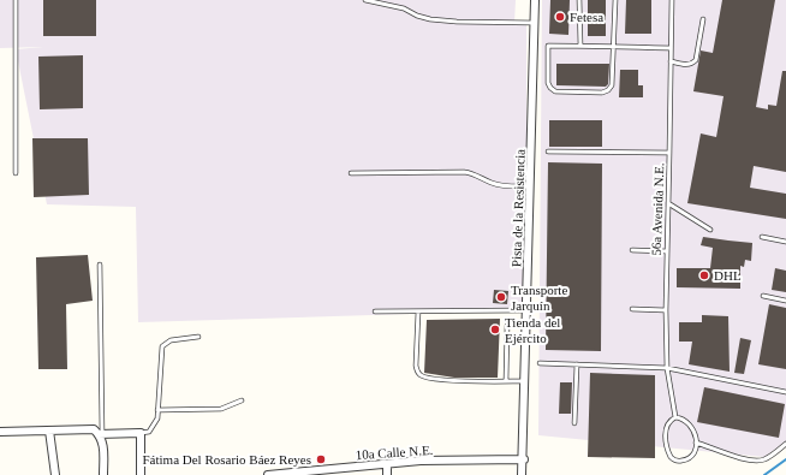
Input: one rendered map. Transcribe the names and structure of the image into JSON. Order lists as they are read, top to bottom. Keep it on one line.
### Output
{"streets":{"street":["Pista de la Resistencia","10a Calle N.E."],"lane":["56a Avenida N.E."]},"crossings":[["Pista de la Resistencia","10a Calle N.E."]],"places":["Fetesa","DHL","Transporte Jarquín","Tienda del Ejército","Fátima Del Rosario Báez Reyes"]}
